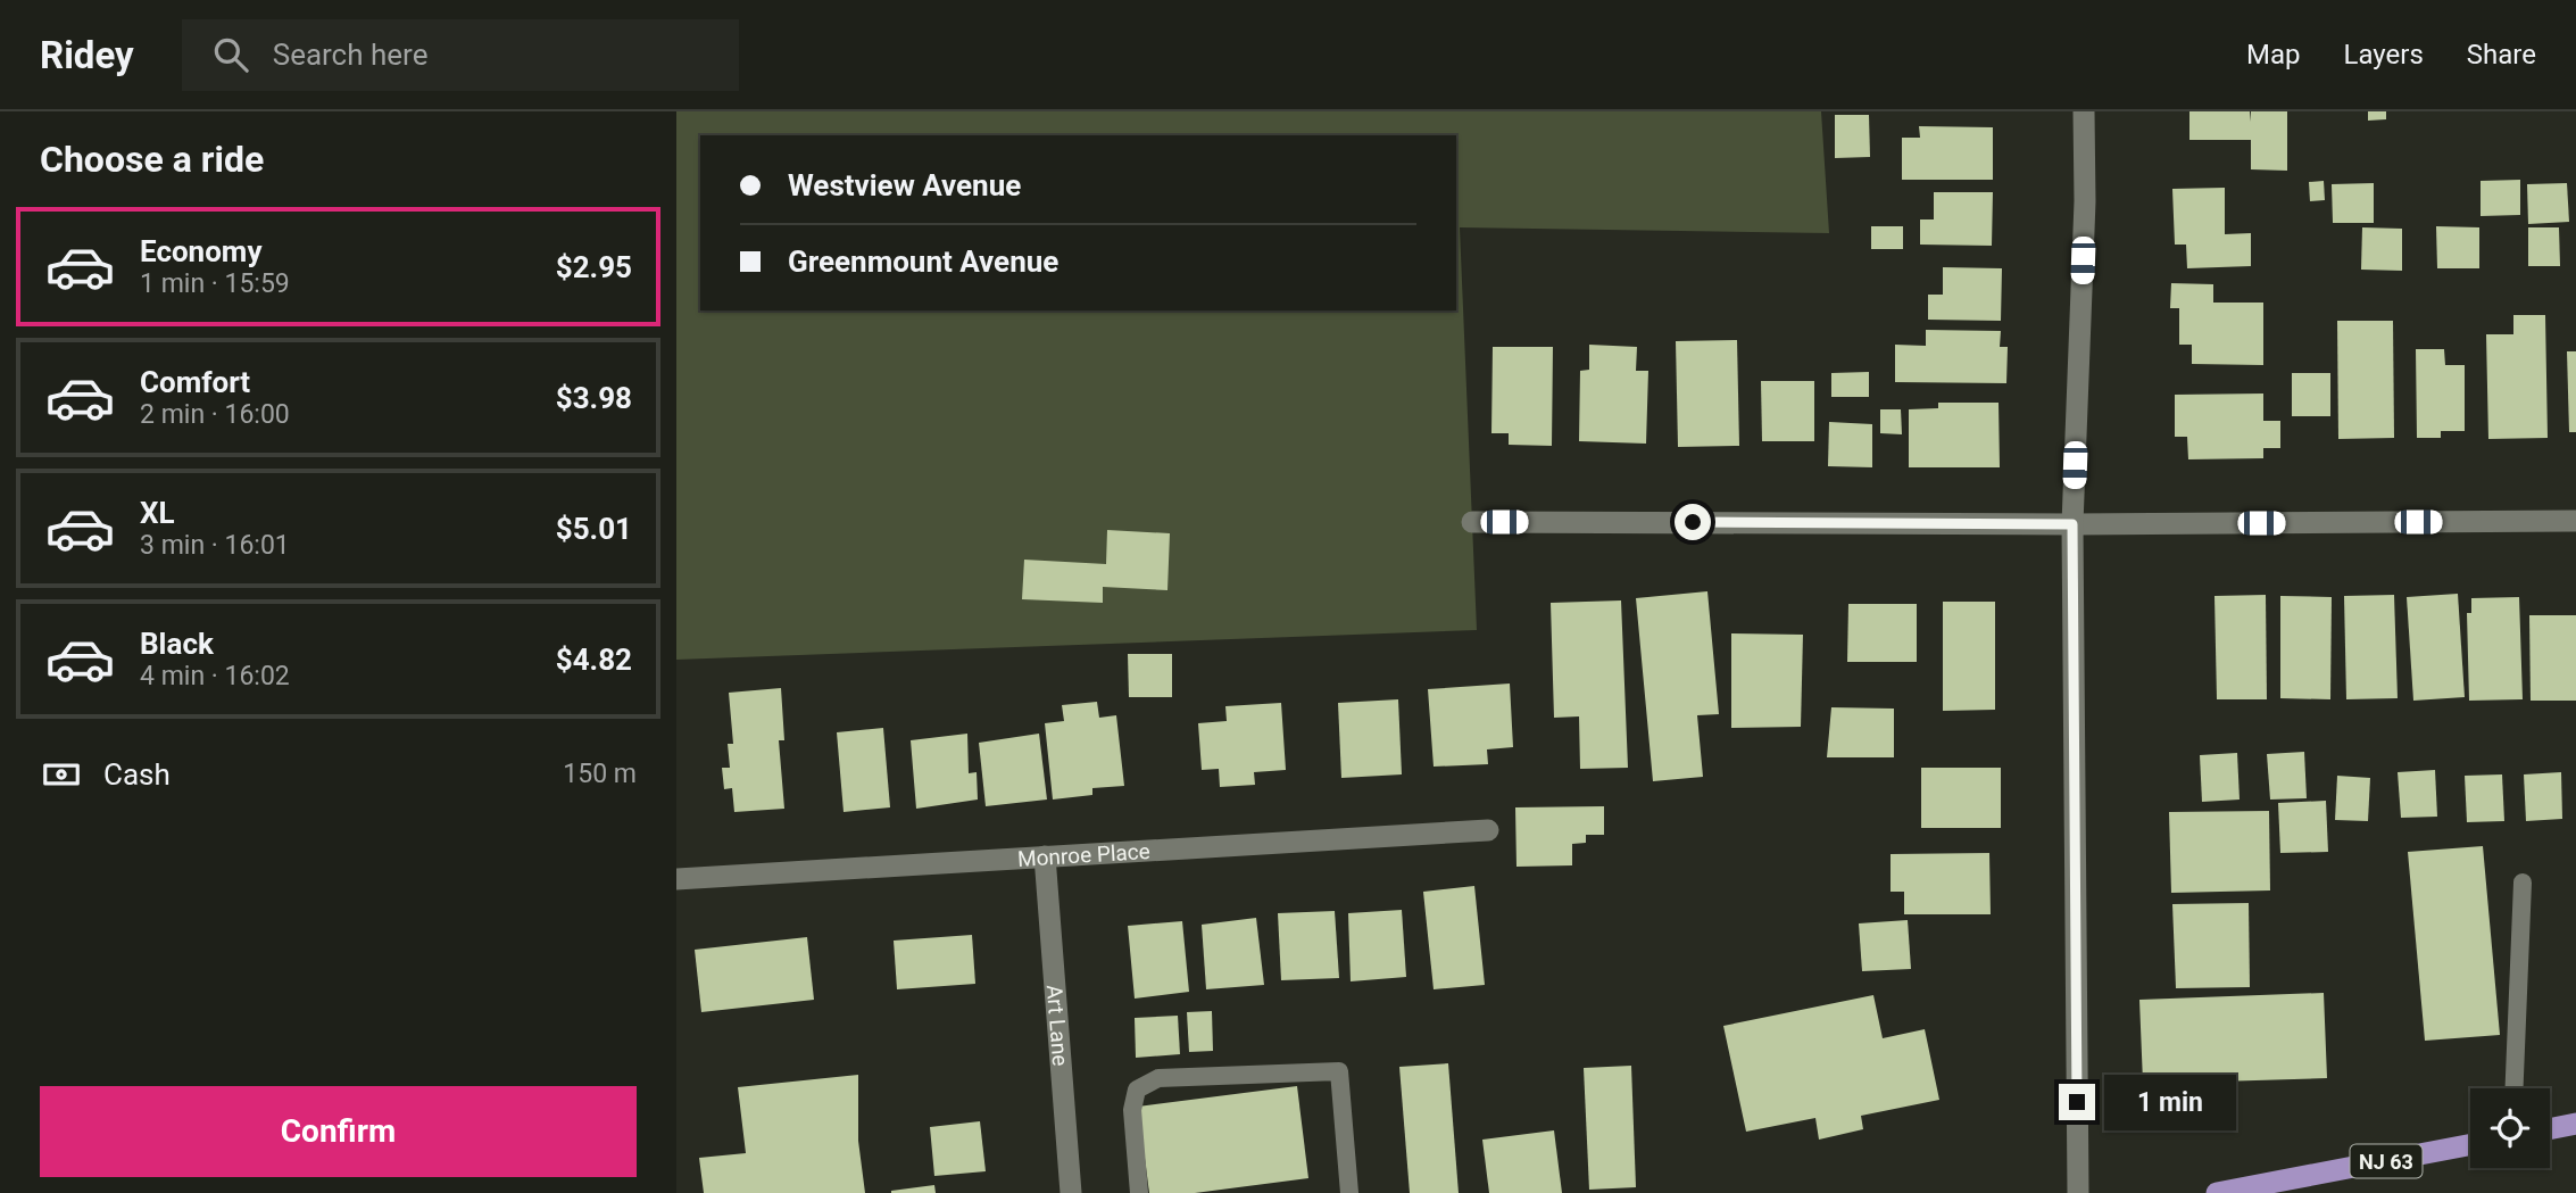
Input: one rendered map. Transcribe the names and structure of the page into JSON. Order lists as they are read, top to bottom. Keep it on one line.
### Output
{"streets":{"main road":["NJ 63"],"street":["Monroe Place","Art Lane"]},"crossings":[["Monroe Place","Art Lane"]],"page":{"header":"Ridey","search":"Search here","nav":["Map","Layers","Share"],"heading":"Choose a ride","banner":["Westview Avenue","Greenmount Avenue"],"list":[{"name":"Economy","note":"1 min · 15:59","value":"$2.95"},{"name":"Comfort","note":"2 min · 16:00","value":"$3.98"},{"name":"XL","note":"3 min · 16:01","value":"$5.01"},{"name":"Black","note":"4 min · 16:02","value":"$4.82"}],"pay":["Cash","150 m"],"buttons":"Confirm","bubble":"1 min"}}
